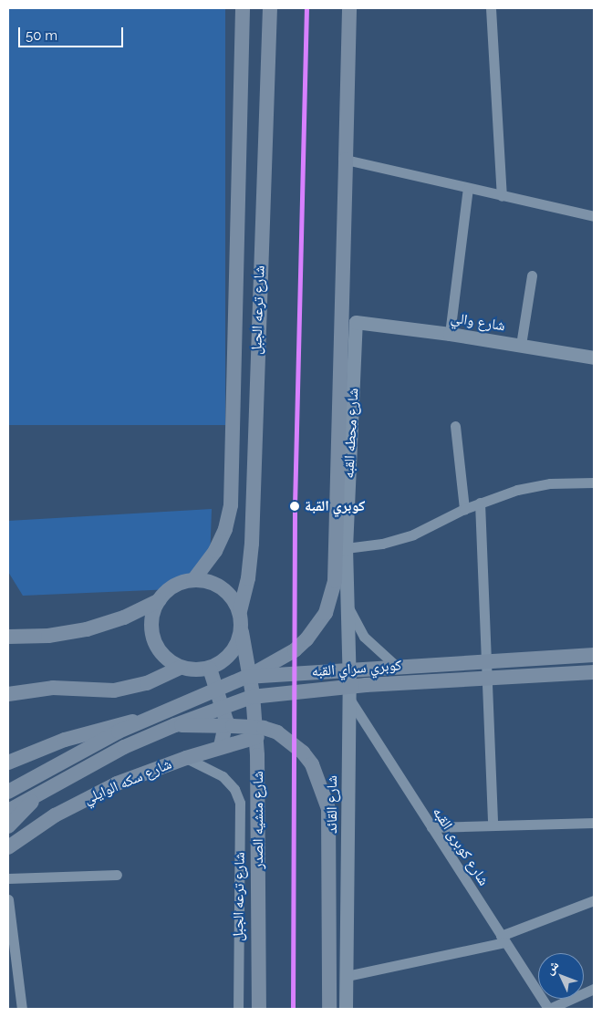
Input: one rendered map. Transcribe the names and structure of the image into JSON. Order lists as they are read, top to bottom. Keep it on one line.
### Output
{"streets":{"main road":["شارع ترعه الجبل","كوبري سراي القبه","شارع سكه الوايلي","شارع منشيه الصدر"],"street":["شارع والي","شارع محطه القبه","شارع القائد","شارع كوبرى القبه"]},"crossings":[["شارع ترعه الجبل","شارع سكه الوايلي"],["شارع ترعه الجبل","شارع منشيه الصدر"],["شارع والي","شارع محطه القبه"],["شارع محطه القبه","شارع القائد"],["شارع سكه الوايلي","شارع منشيه الصدر"],["شارع القائد","شارع كوبرى القبه"]],"places":["كوبري القبة"],"scale_bar":"50 m","north":"top left"}
